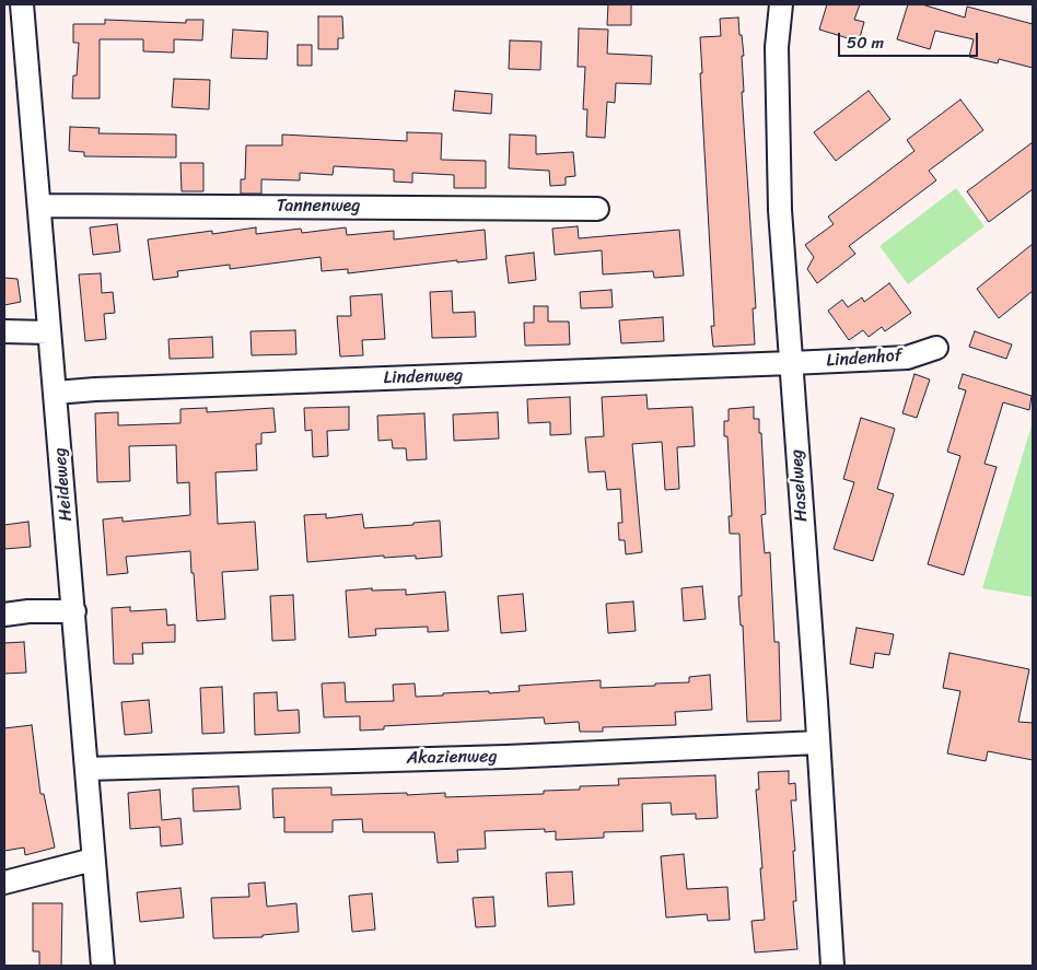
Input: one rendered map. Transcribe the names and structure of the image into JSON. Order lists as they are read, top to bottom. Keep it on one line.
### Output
{"streets":{"street":["Tannenweg","Lindenhof","Lindenweg","Heideweg","Haselweg","Akazienweg"]},"crossings":[["Tannenweg","Heideweg"],["Lindenhof","Lindenweg"],["Lindenhof","Haselweg"],["Lindenweg","Heideweg"],["Lindenweg","Haselweg"],["Heideweg","Akazienweg"],["Haselweg","Akazienweg"]],"scale_bar":"50 m"}
